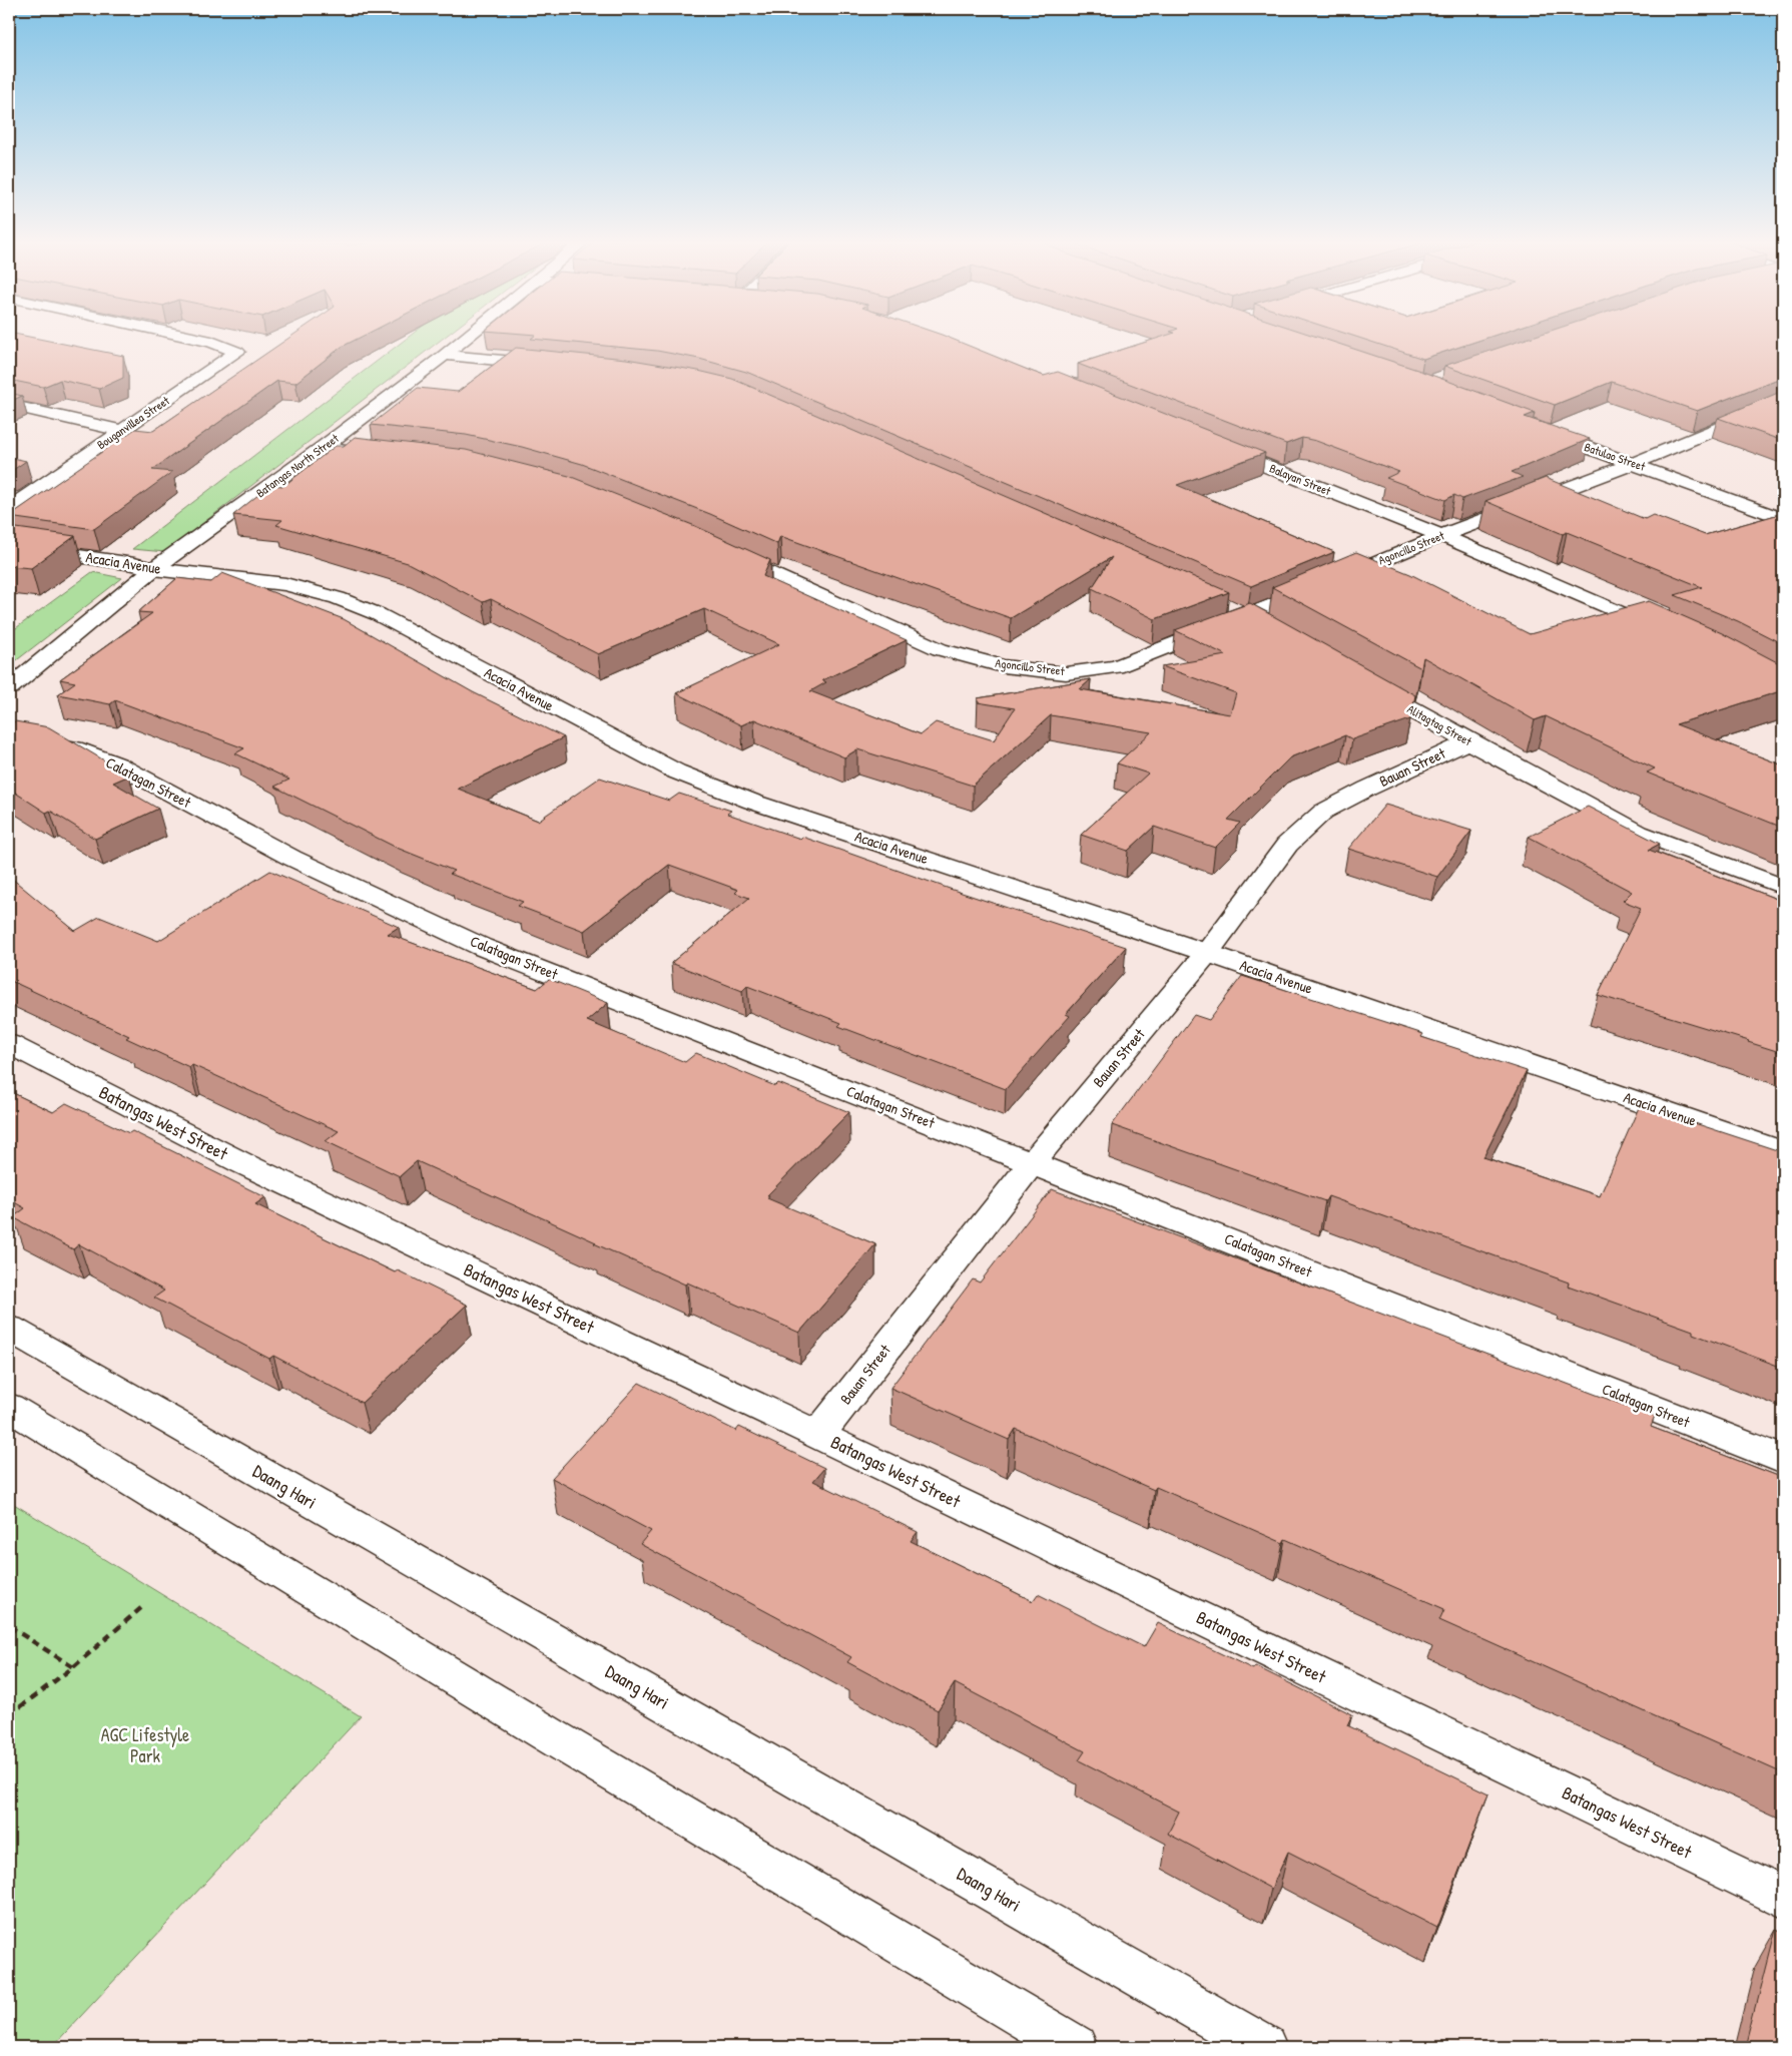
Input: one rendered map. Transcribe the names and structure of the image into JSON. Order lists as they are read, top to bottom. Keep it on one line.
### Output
{"streets":{"street":["Bouganvillea Street","Batulao Street","Batangas North Street","Balayan Street","Agoncillo Street","Acacia Avenue","Alitagtag Street","Bauan Street","Calatagan Street","Batangas West Street","Daang Hari"]},"crossings":[["Batulao Street","Agoncillo Street"],["Batangas North Street","Acacia Avenue"],["Balayan Street","Agoncillo Street"],["Acacia Avenue","Bauan Street"],["Alitagtag Street","Bauan Street"],["Bauan Street","Calatagan Street"],["Bauan Street","Batangas West Street"]],"parks":["AGC Lifestyle Park"]}
